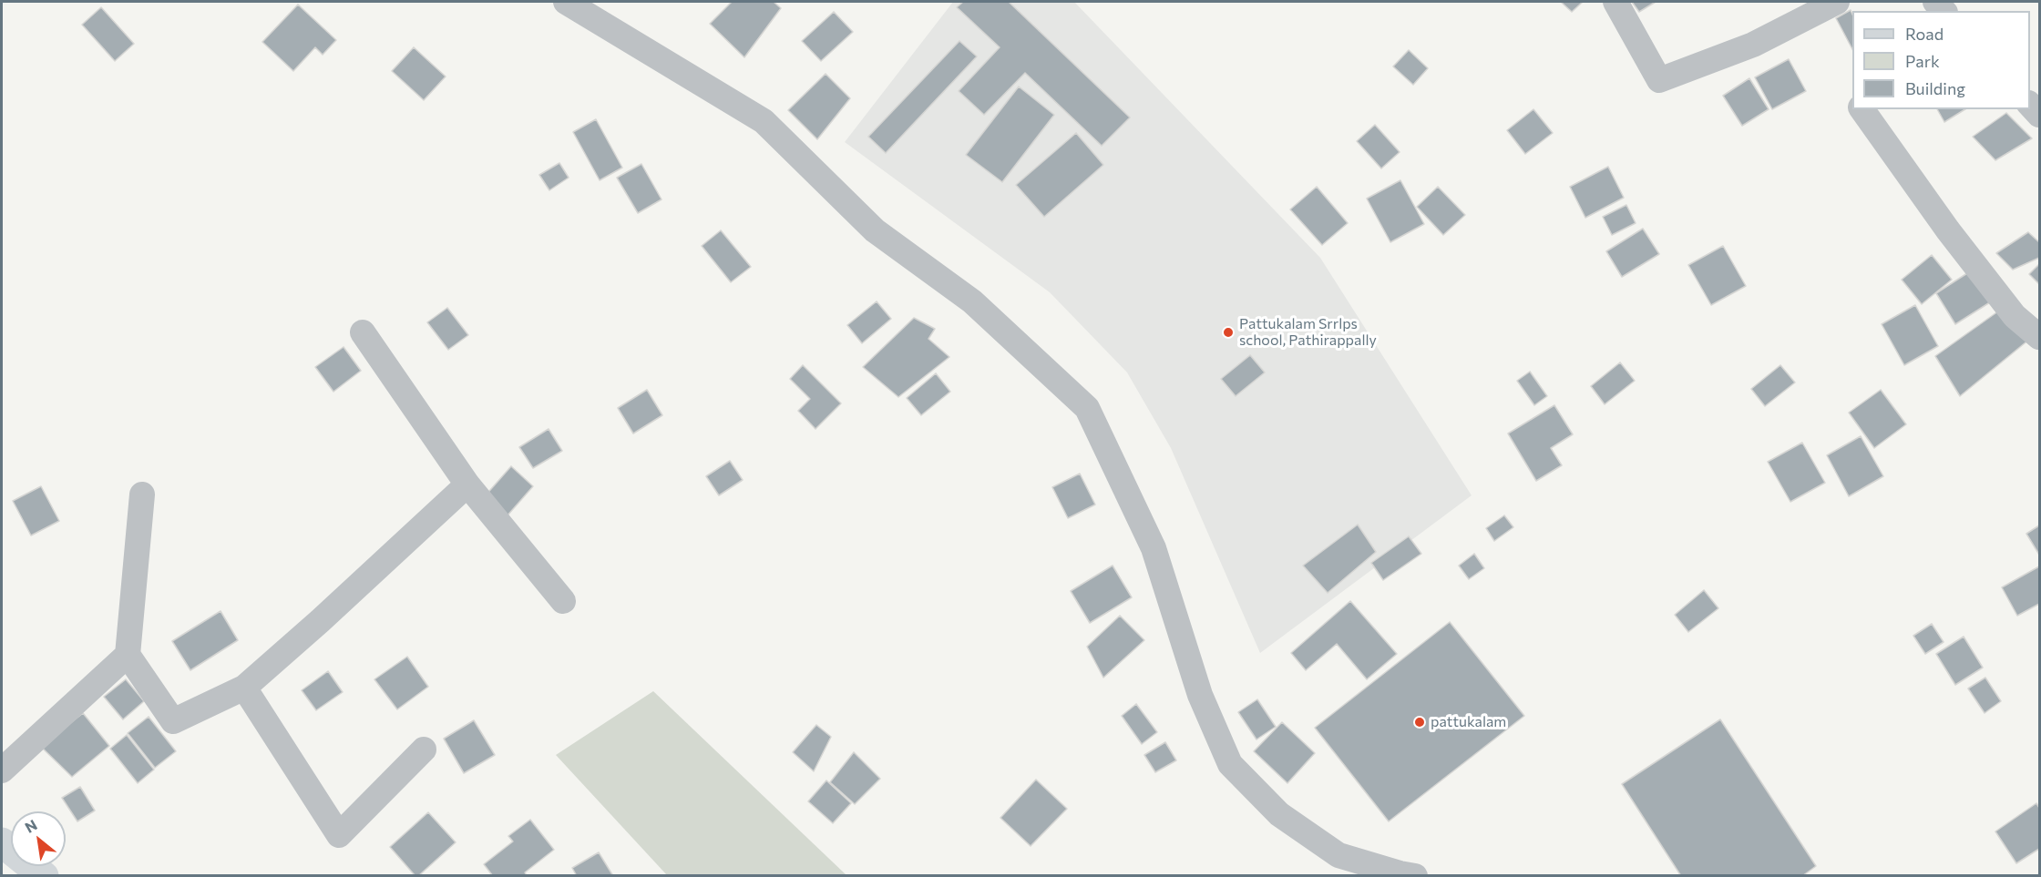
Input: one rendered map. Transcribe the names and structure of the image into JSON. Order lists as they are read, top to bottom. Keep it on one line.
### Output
{"places":["Pattukalam Srrlps school, Pathirappally","pattukalam"],"legend":["Road","Park","Building"],"north":"top left"}
